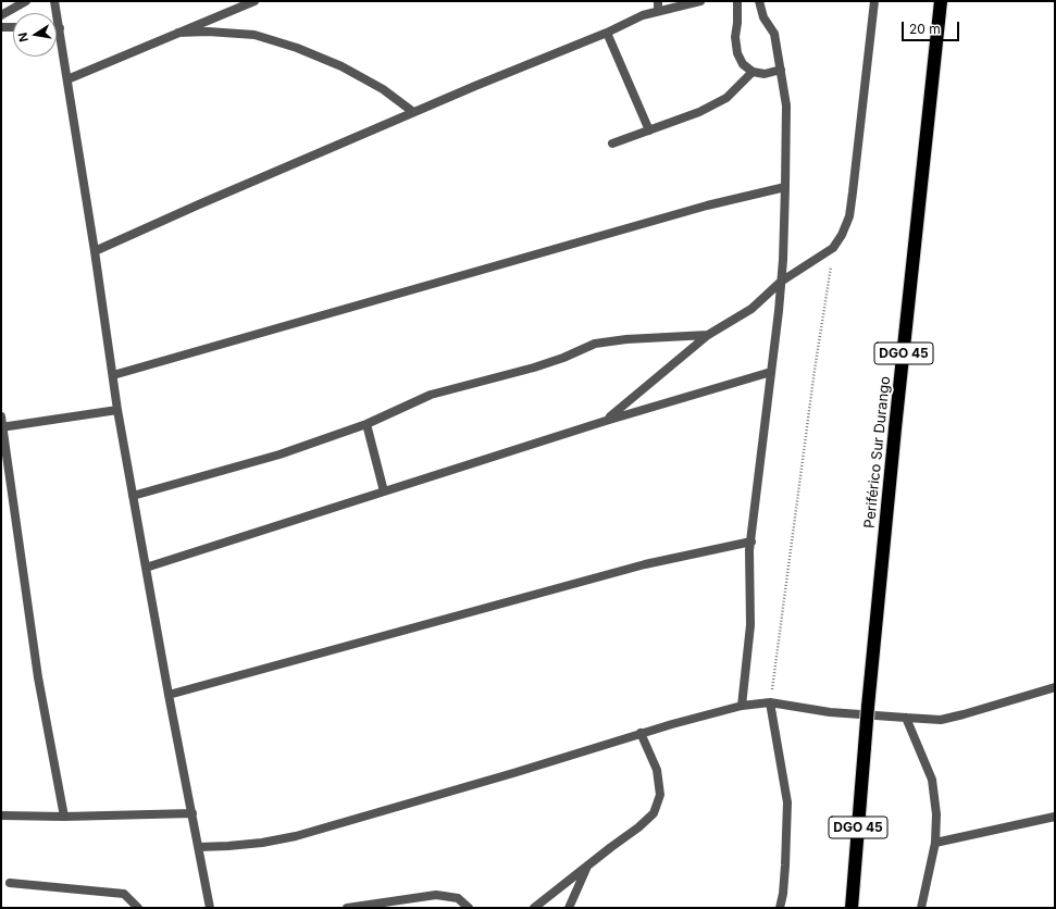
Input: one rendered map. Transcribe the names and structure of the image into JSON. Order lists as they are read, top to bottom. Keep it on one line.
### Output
{"streets":{"highway":["DGO 45","Periférico Sur Durango"]},"scale_bar":"20 m","north":"left"}
